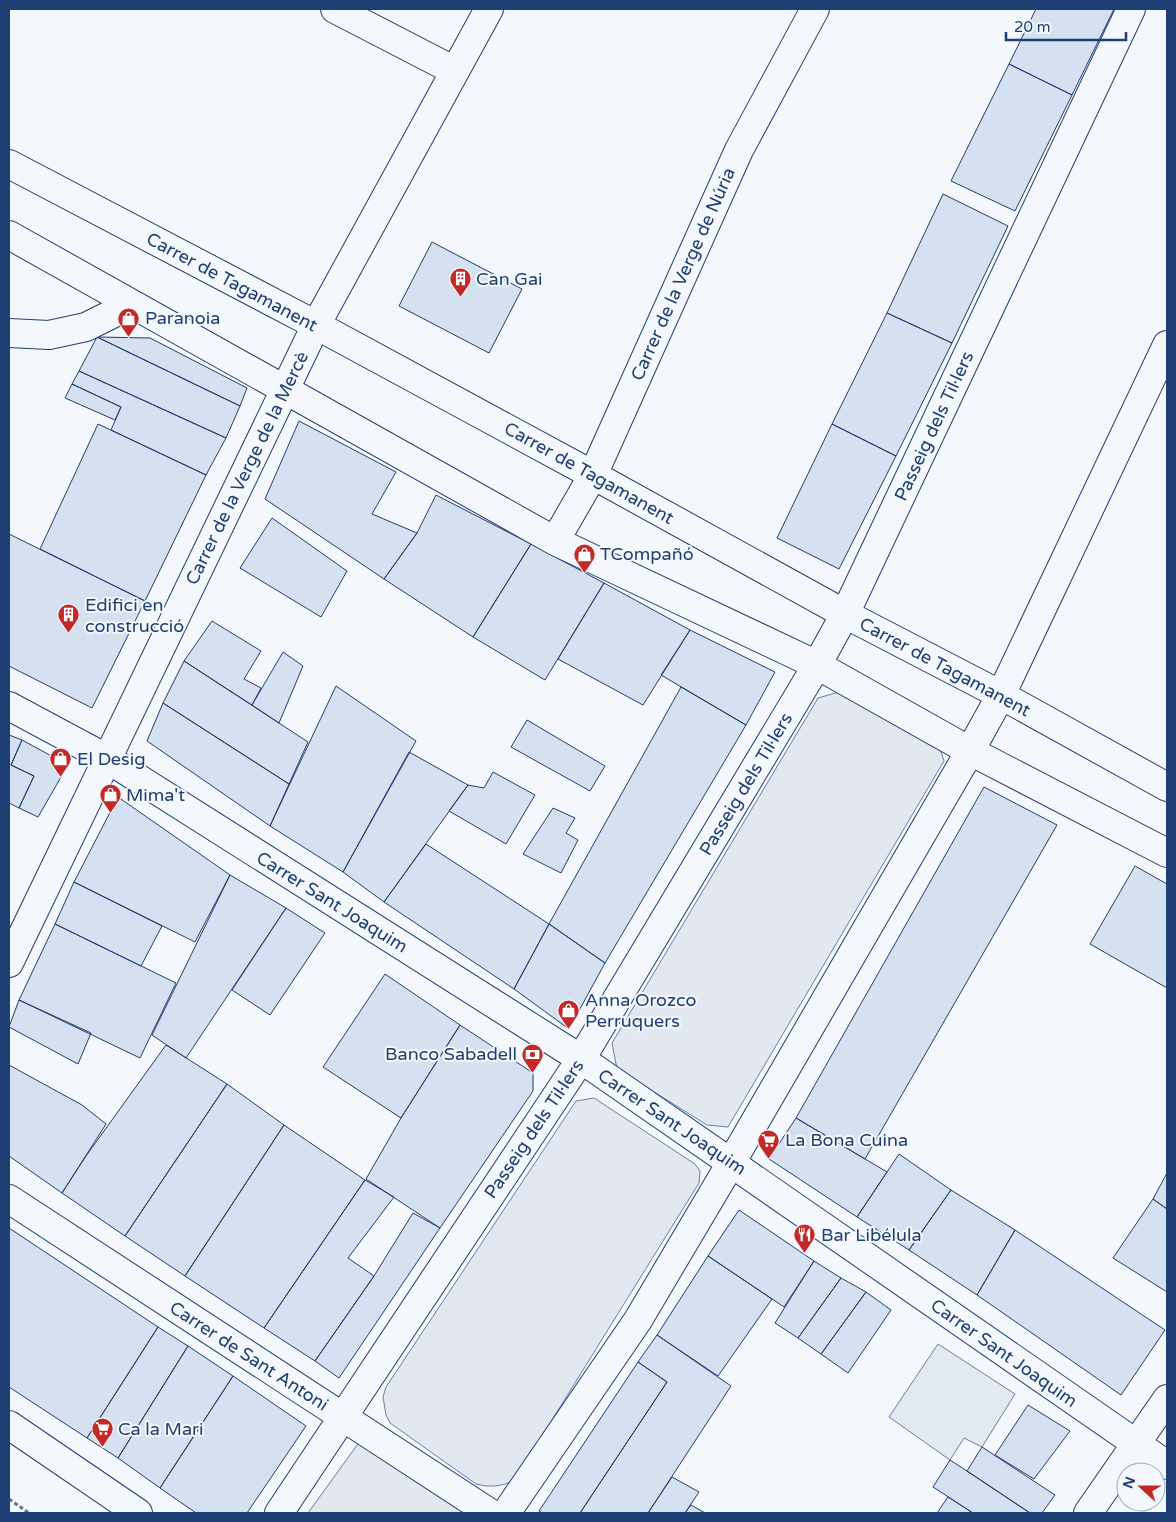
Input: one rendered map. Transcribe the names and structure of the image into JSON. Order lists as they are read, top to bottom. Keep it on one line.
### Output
{"streets":{"street":["Carrer de la Verge de Núria","Carrer de Tagamanent","Passeig dels Til·lers","Carrer de la Verge de la Mercè","Carrer Sant Joaquim","Carrer de Sant Antoni"]},"crossings":[["Carrer de la Verge de Núria","Carrer de Tagamanent"],["Carrer de Tagamanent","Passeig dels Til·lers"],["Carrer de Tagamanent","Carrer de la Verge de la Mercè"],["Passeig dels Til·lers","Carrer Sant Joaquim"],["Passeig dels Til·lers","Carrer de Sant Antoni"],["Carrer de la Verge de la Mercè","Carrer Sant Joaquim"]],"places":{"building":["Can Gai","Edifici en construcció"],"shop":["Paranoia","TCompañó","El Desig","Mima't","Anna Orozco Perruquers"],"bank":["Banco Sabadell"],"supermarket":["La Bona Cuina","Ca la Mari"],"restaurant":["Bar Libélula"]},"scale_bar":"20 m","north":"left"}
